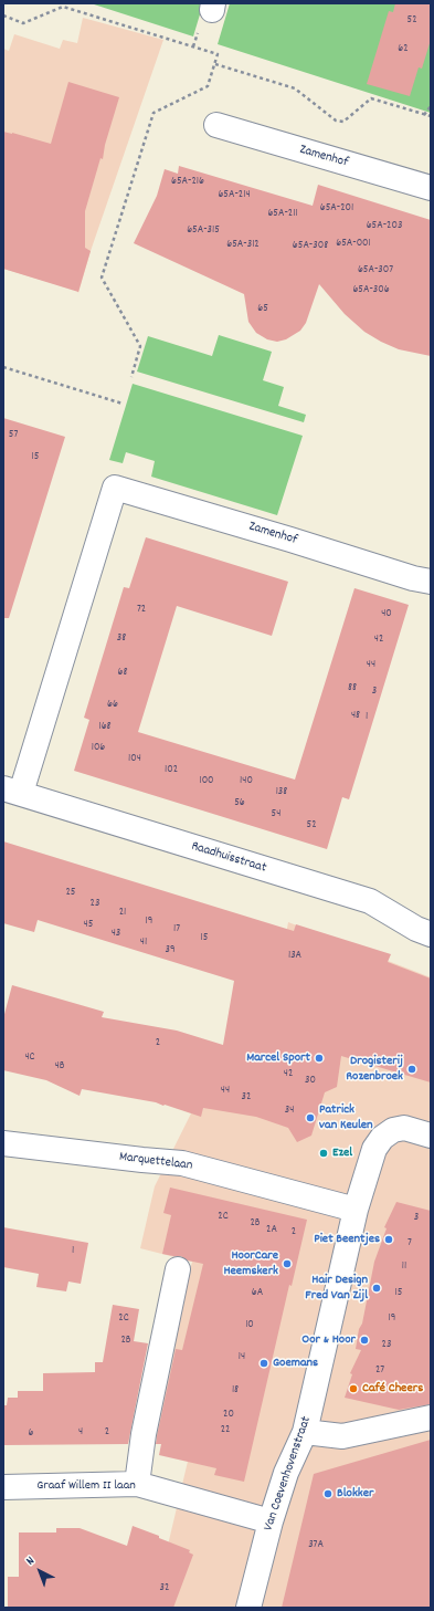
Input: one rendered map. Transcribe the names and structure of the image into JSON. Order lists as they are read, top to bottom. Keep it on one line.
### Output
{"streets":{"street":["Zamenhof","Raadhuisstraat","Marquettelaan","Van Coevenhovenstraat","Graaf Willem II laan"]},"crossings":[["Zamenhof","Raadhuisstraat"],["Marquettelaan","Van Coevenhovenstraat"],["Van Coevenhovenstraat","Graaf Willem II laan"]],"places":["Marcel Sport","Drogisterij Rozenbroek","Patrick van Keulen","Ezel","Piet Beentjes","HoorCare Heemskerk","Hair Design Fred Van Zijl","Oor & Hoor","Goemans","Café Cheers","Blokker"],"house_numbers":["52","62","65A-216","65A-214","65A-201","65A-211","65A-203","65A-315","65A-001","65A-312","65A-308","65A-307","65A-306","65","57","15","72","40","38","42","44","68","88","3","66","48","1","168","106","104","102","100","140","138","56","54","52","25","23","21","19","45","17","43","15","41","39","13A","2","4C","4B","42","30","44","32","34","2C","3","2B","2A","2","7","1","11","6A","15","2C","19","10","2B","23","14","27","18","20","22","4","2","6","37A","32"],"north":"top left"}
